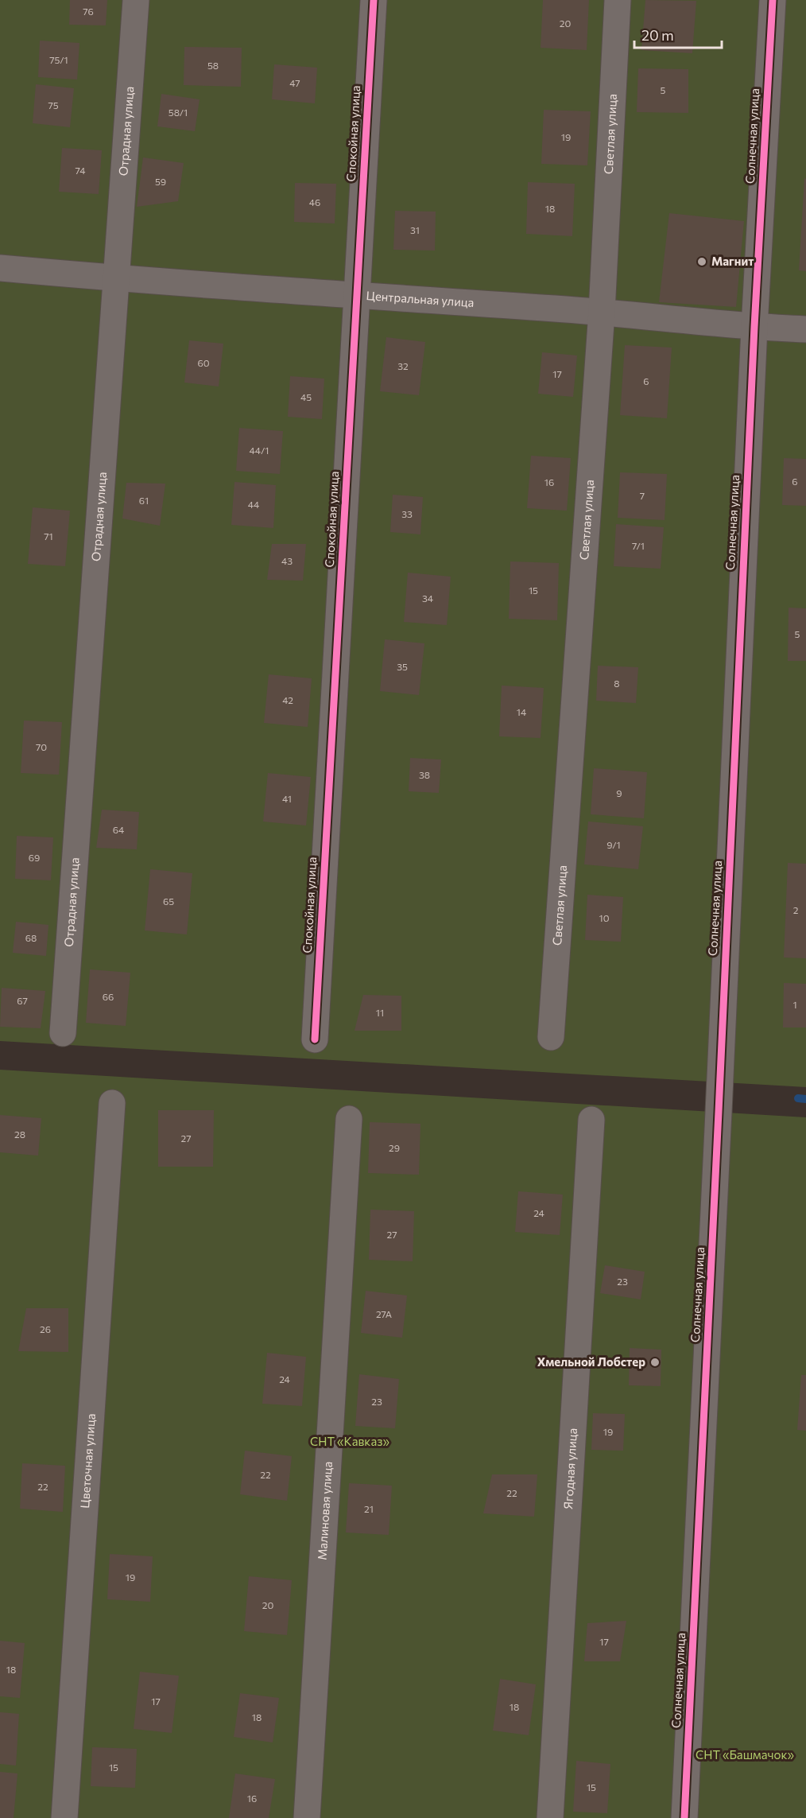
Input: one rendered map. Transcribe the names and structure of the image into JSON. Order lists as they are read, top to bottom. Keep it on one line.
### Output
{"streets":{"street":["Отрадная улица","Светлая улица","Спокойная улица","Солнечная улица","Центральная улица","Цветочная улица","Ягодная улица","Малиновая улица"]},"crossings":[["Отрадная улица","Центральная улица"],["Светлая улица","Центральная улица"],["Спокойная улица","Центральная улица"],["Солнечная улица","Центральная улица"]],"parks":["СНТ «Кавказ»","СНТ «Башмачок»"],"places":["Магнит","Хмельной Лобстер"],"house_numbers":["76","20","75/1","58","47","5","75","58/1","19","74","59","46","18","31","60","32","17","6","45","44/1","6","16","7","61","44","33","71","7/1","43","15","34","5","35","8","42","14","70","38","9","41","64","9/1","69","65","2","10","68","66","67","1","11","28","27","29","24","27","23","27А","26","24","23","19","22","22","22","21","19","20","17","18","17","18","18","15","15","16"],"scale_bar":"20 m"}
